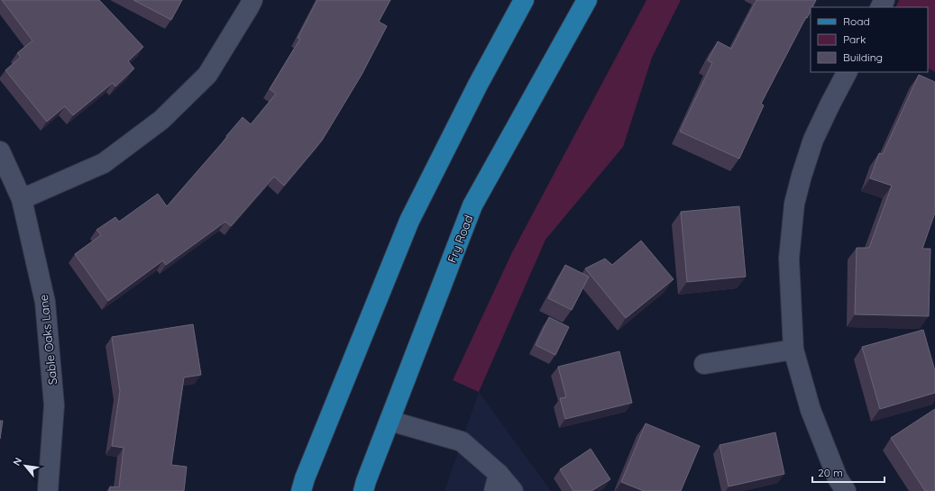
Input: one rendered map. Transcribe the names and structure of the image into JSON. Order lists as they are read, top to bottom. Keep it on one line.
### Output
{"streets":{"main road":["Fry Road"],"street":["Sable Oaks Lane"]},"legend":["Road","Park","Building"],"scale_bar":"20 m","north":"top left"}
